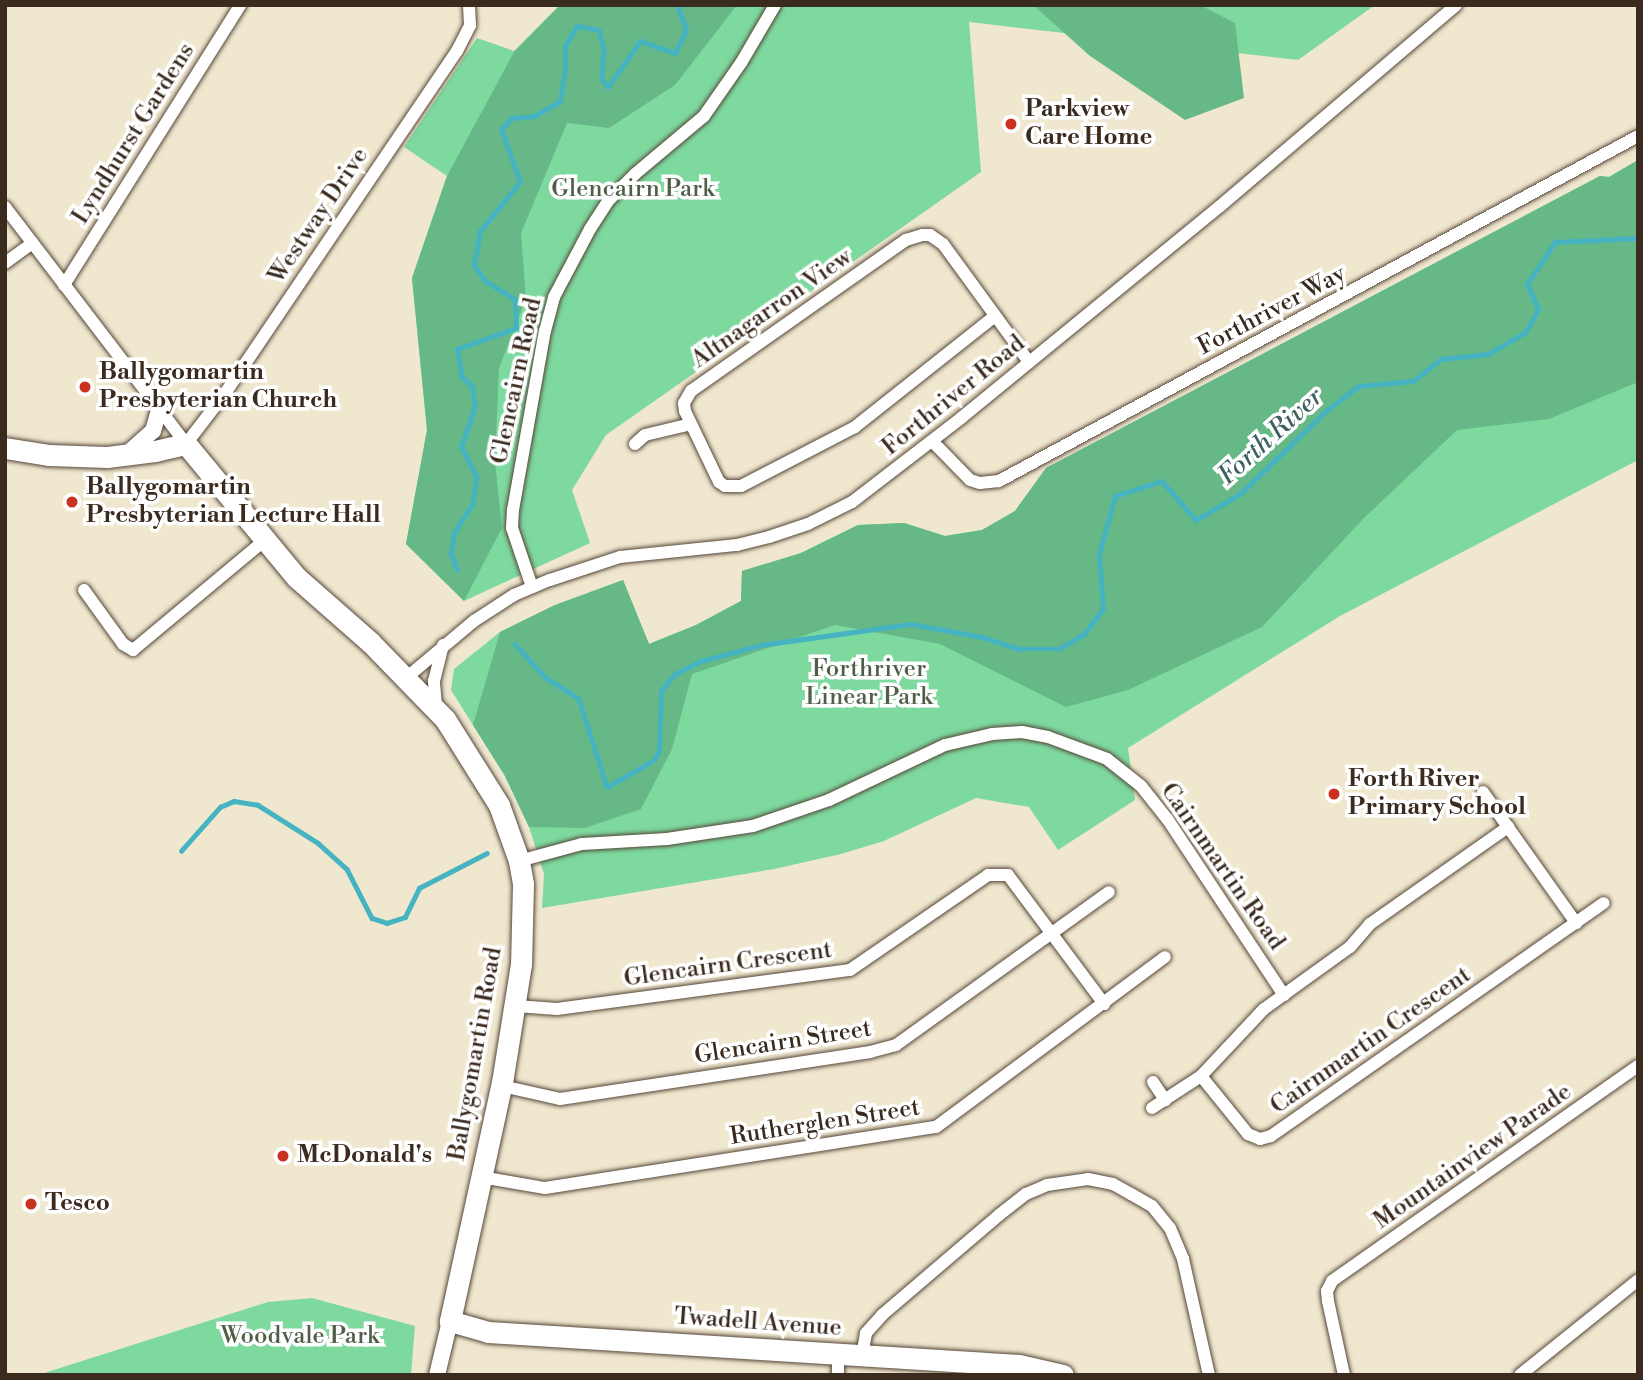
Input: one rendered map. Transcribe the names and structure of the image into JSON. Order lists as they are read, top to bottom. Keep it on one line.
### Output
{"streets":{"highway":["Ballygomartin Road","Twadell Avenue"],"street":["Lyndhurst Gardens","Westway Drive","Altnagarron View","Forthriver Way","Glencairn Road","Forthriver Road","Cairnmartin Road","Glencairn Crescent","Cairnmartin Crescent","Glencairn Street","Rutherglen Street","Mountainview Parade"]},"crossings":[["Lyndhurst Gardens","Ballygomartin Road"],["Westway Drive","Ballygomartin Road"],["Forthriver Way","Forthriver Road"],["Glencairn Road","Forthriver Road"],["Forthriver Road","Ballygomartin Road"],["Cairnmartin Road","Ballygomartin Road"],["Glencairn Crescent","Glencairn Street"],["Glencairn Crescent","Ballygomartin Road"],["Glencairn Crescent","Rutherglen Street"],["Glencairn Street","Ballygomartin Road"],["Ballygomartin Road","Rutherglen Street"],["Ballygomartin Road","Twadell Avenue"]],"water":["Forth River"],"parks":["Glencairn Park","Forthriver Linear Park","Woodvale Park"],"places":["Parkview Care Home","Ballygomartin Presbyterian Church","Ballygomartin Presbyterian Lecture Hall","Forth River Primary School","McDonald's","Tesco"]}
